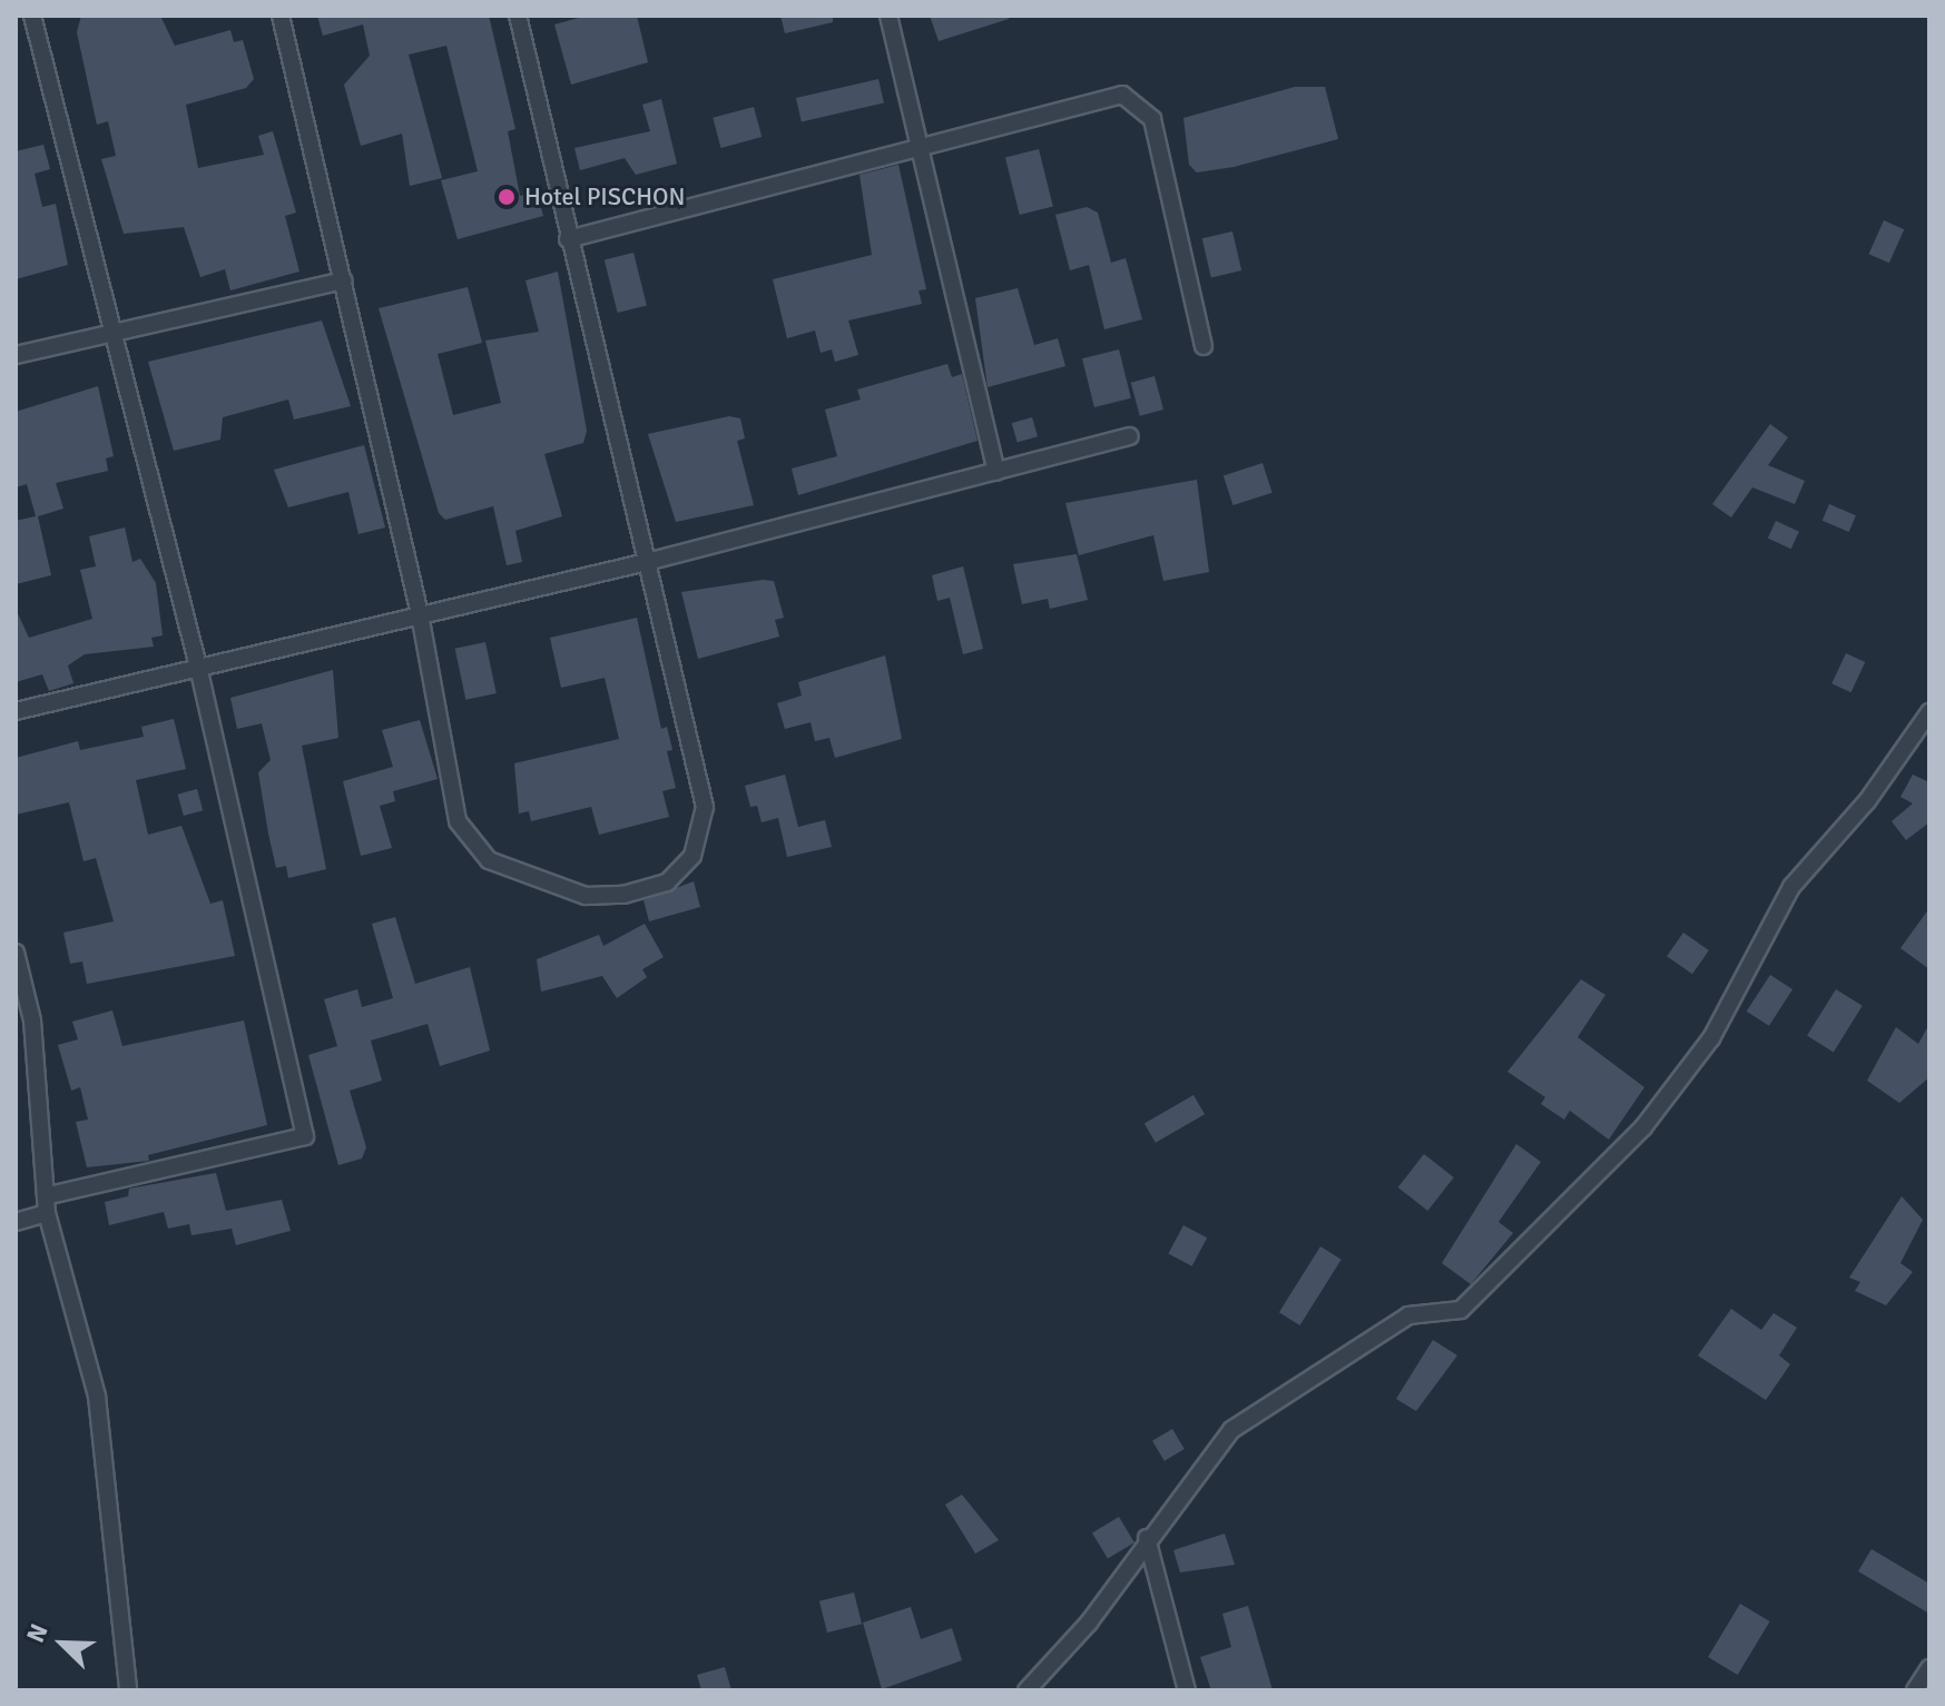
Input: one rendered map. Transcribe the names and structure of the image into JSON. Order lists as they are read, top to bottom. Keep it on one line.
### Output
{"places":["Hotel PISCHON"],"north":"top left"}
